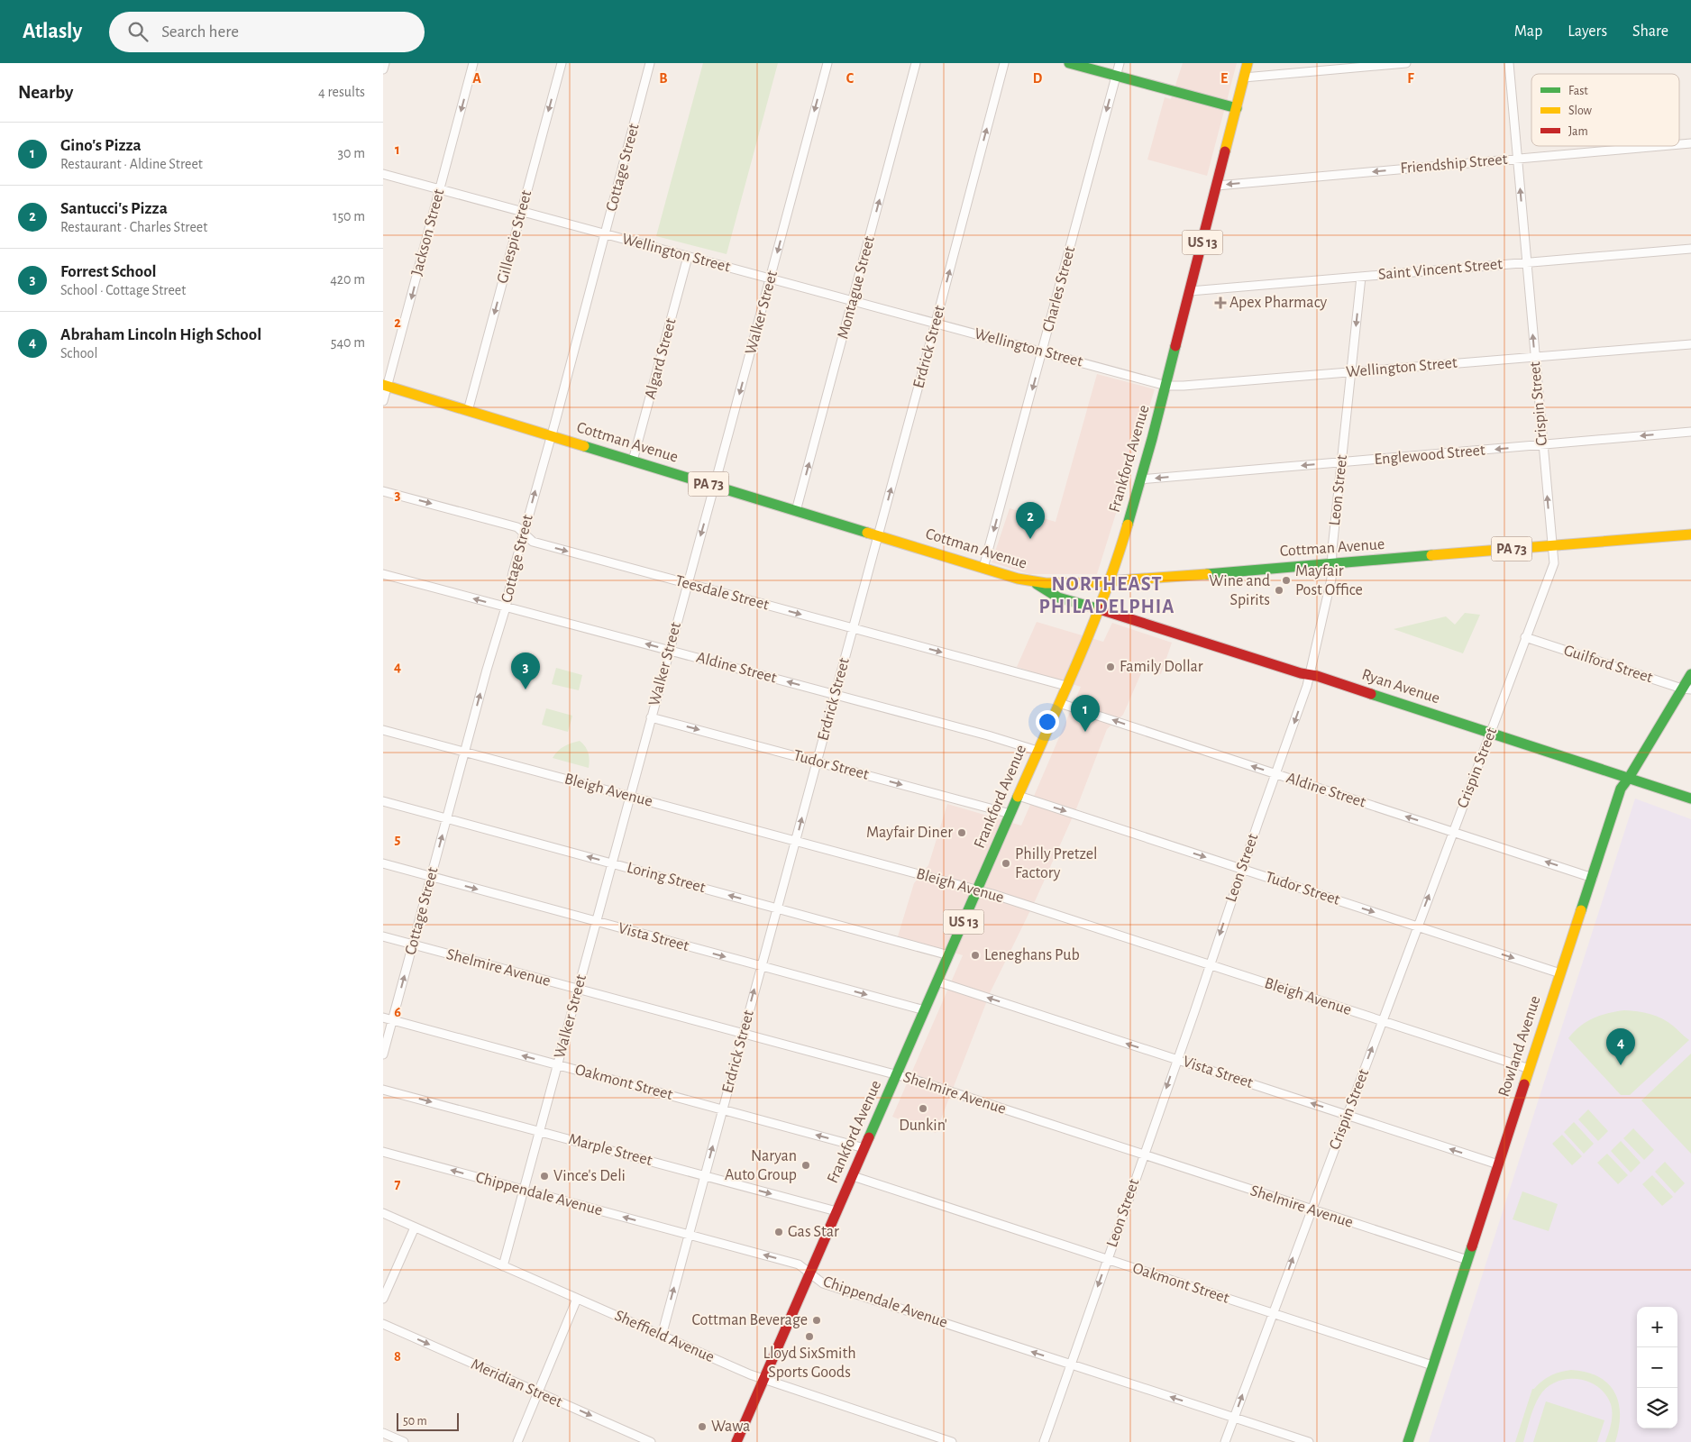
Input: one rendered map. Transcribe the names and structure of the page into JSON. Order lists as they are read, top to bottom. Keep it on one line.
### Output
{"streets":{"main road":["US 13","Cottman Avenue","Frankford Avenue","PA 73","Ryan Avenue","Rowland Avenue"],"street":["Friendship Street","Cottage Street","Jackson Street","Gillespie Street","Wellington Street","Saint Vincent Street","Montague Street","Charles Street","Walker Street","Erdrick Street","Algard Street","Crispin Street","Englewood Street","Leon Street","Teesdale Street","Guilford Street","Aldine Street","Tudor Street","Bleigh Avenue","Loring Street","Vista Street","Shelmire Avenue","Oakmont Street","Marple Street","Chippendale Avenue","Sheffield Avenue","Meridian Street"]},"crossings":[["Friendship Street","Crispin Street"],["Friendship Street","Frankford Avenue"],["Cottage Street","Wellington Street"],["Cottage Street","Cottman Avenue"],["Cottage Street","Teesdale Street"],["Cottage Street","Aldine Street"],["Cottage Street","Bleigh Avenue"],["Cottage Street","Loring Street"],["Cottage Street","Vista Street"],["Cottage Street","Shelmire Avenue"],["Cottage Street","Oakmont Street"],["Jackson Street","Wellington Street"],["Jackson Street","Cottman Avenue"],["Gillespie Street","Wellington Street"],["Gillespie Street","Cottman Avenue"],["Wellington Street","Montague Street"],["Wellington Street","Charles Street"],["Wellington Street","Walker Street"],["Wellington Street","Erdrick Street"],["Wellington Street","Algard Street"],["Wellington Street","Crispin Street"],["Wellington Street","Frankford Avenue"],["Wellington Street","Leon Street"],["Saint Vincent Street","Crispin Street"],["Saint Vincent Street","Frankford Avenue"],["Saint Vincent Street","Leon Street"],["Montague Street","Cottman Avenue"],["Charles Street","Cottman Avenue"],["Walker Street","Cottman Avenue"],["Walker Street","Teesdale Street"],["Walker Street","Aldine Street"],["Walker Street","Tudor Street"],["Walker Street","Bleigh Avenue"],["Walker Street","Loring Street"],["Walker Street","Vista Street"],["Walker Street","Shelmire Avenue"],["Walker Street","Oakmont Street"],["Walker Street","Marple Street"],["Walker Street","Chippendale Avenue"],["Walker Street","Sheffield Avenue"],["Erdrick Street","Cottman Avenue"],["Erdrick Street","Teesdale Street"],["Erdrick Street","Aldine Street"],["Erdrick Street","Tudor Street"],["Erdrick Street","Bleigh Avenue"],["Erdrick Street","Loring Street"],["Erdrick Street","Vista Street"],["Erdrick Street","Shelmire Avenue"],["Erdrick Street","Oakmont Street"],["Erdrick Street","Marple Street"],["Erdrick Street","Chippendale Avenue"],["Erdrick Street","Sheffield Avenue"],["Algard Street","Cottman Avenue"],["Crispin Street","Cottman Avenue"],["Crispin Street","Englewood Street"],["Crispin Street","Guilford Street"],["Crispin Street","Aldine Street"],["Crispin Street","Ryan Avenue"],["Crispin Street","Tudor Street"],["Crispin Street","Bleigh Avenue"],["Crispin Street","Vista Street"],["Crispin Street","Shelmire Avenue"],["Crispin Street","Oakmont Street"],["Crispin Street","Chippendale Avenue"],["Cottman Avenue","Frankford Avenue"],["Cottman Avenue","Leon Street"],["Cottman Avenue","Ryan Avenue"],["Englewood Street","Frankford Avenue"],["Englewood Street","Leon Street"],["Frankford Avenue","Teesdale Street"],["Frankford Avenue","Aldine Street"],["Frankford Avenue","Ryan Avenue"],["Frankford Avenue","Tudor Street"],["Frankford Avenue","Bleigh Avenue"],["Frankford Avenue","Loring Street"],["Frankford Avenue","Vista Street"],["Frankford Avenue","Shelmire Avenue"],["Frankford Avenue","Oakmont Street"],["Frankford Avenue","Marple Street"],["Frankford Avenue","Chippendale Avenue"],["Frankford Avenue","Sheffield Avenue"],["Leon Street","Aldine Street"],["Leon Street","Ryan Avenue"],["Leon Street","Tudor Street"],["Leon Street","Bleigh Avenue"],["Leon Street","Vista Street"],["Leon Street","Shelmire Avenue"],["Leon Street","Oakmont Street"],["Leon Street","Chippendale Avenue"],["Guilford Street","Rowland Avenue"],["Aldine Street","Rowland Avenue"],["Ryan Avenue","Rowland Avenue"],["Tudor Street","Rowland Avenue"],["Bleigh Avenue","Rowland Avenue"],["Vista Street","Rowland Avenue"],["Shelmire Avenue","Rowland Avenue"],["Rowland Avenue","Oakmont Street"]],"one_way":["Friendship Street","Cottage Street","Jackson Street","Gillespie Street","Montague Street","Charles Street","Walker Street","Erdrick Street","Crispin Street","Englewood Street","Leon Street","Teesdale Street","Aldine Street","Tudor Street","Loring Street","Marple Street","Chippendale Avenue","Meridian Street"],"districts":["NORTHEAST PHILADELPHIA"],"places":{"health":["Apex Pharmacy"],"other":["Mayfair Post Office","Wine and Spirits","Family Dollar","Mayfair Diner","Philly Pretzel Factory","Leneghans Pub","Dunkin'","Naryan Auto Group","Vince's Deli","Gas Star","Cottman Beverage","Lloyd SixSmith Sports Goods","Wawa"]},"legend":["Fast","Slow","Jam"],"scale_bar":"50 m","page":{"header":"Atlasly","search":"Search here","nav":["Map","Layers","Share"],"heading":["Nearby","4 results"],"list":[{"mark":"1","name":"Gino's Pizza","note":"Restaurant · Aldine Street","value":"30 m"},{"mark":"2","name":"Santucci's Pizza","note":"Restaurant · Charles Street","value":"150 m"},{"mark":"3","name":"Forrest School","note":"School · Cottage Street","value":"420 m"},{"mark":"4","name":"Abraham Lincoln High School","note":"School","value":"540 m"}],"pins":["2","3","1","4"],"map_buttons":["+","−"],"scale":"50 m"},"grid":{"columns":["A","B","C","D","E","F"],"rows":["1","2","3","4","5","6","7","8"]}}
